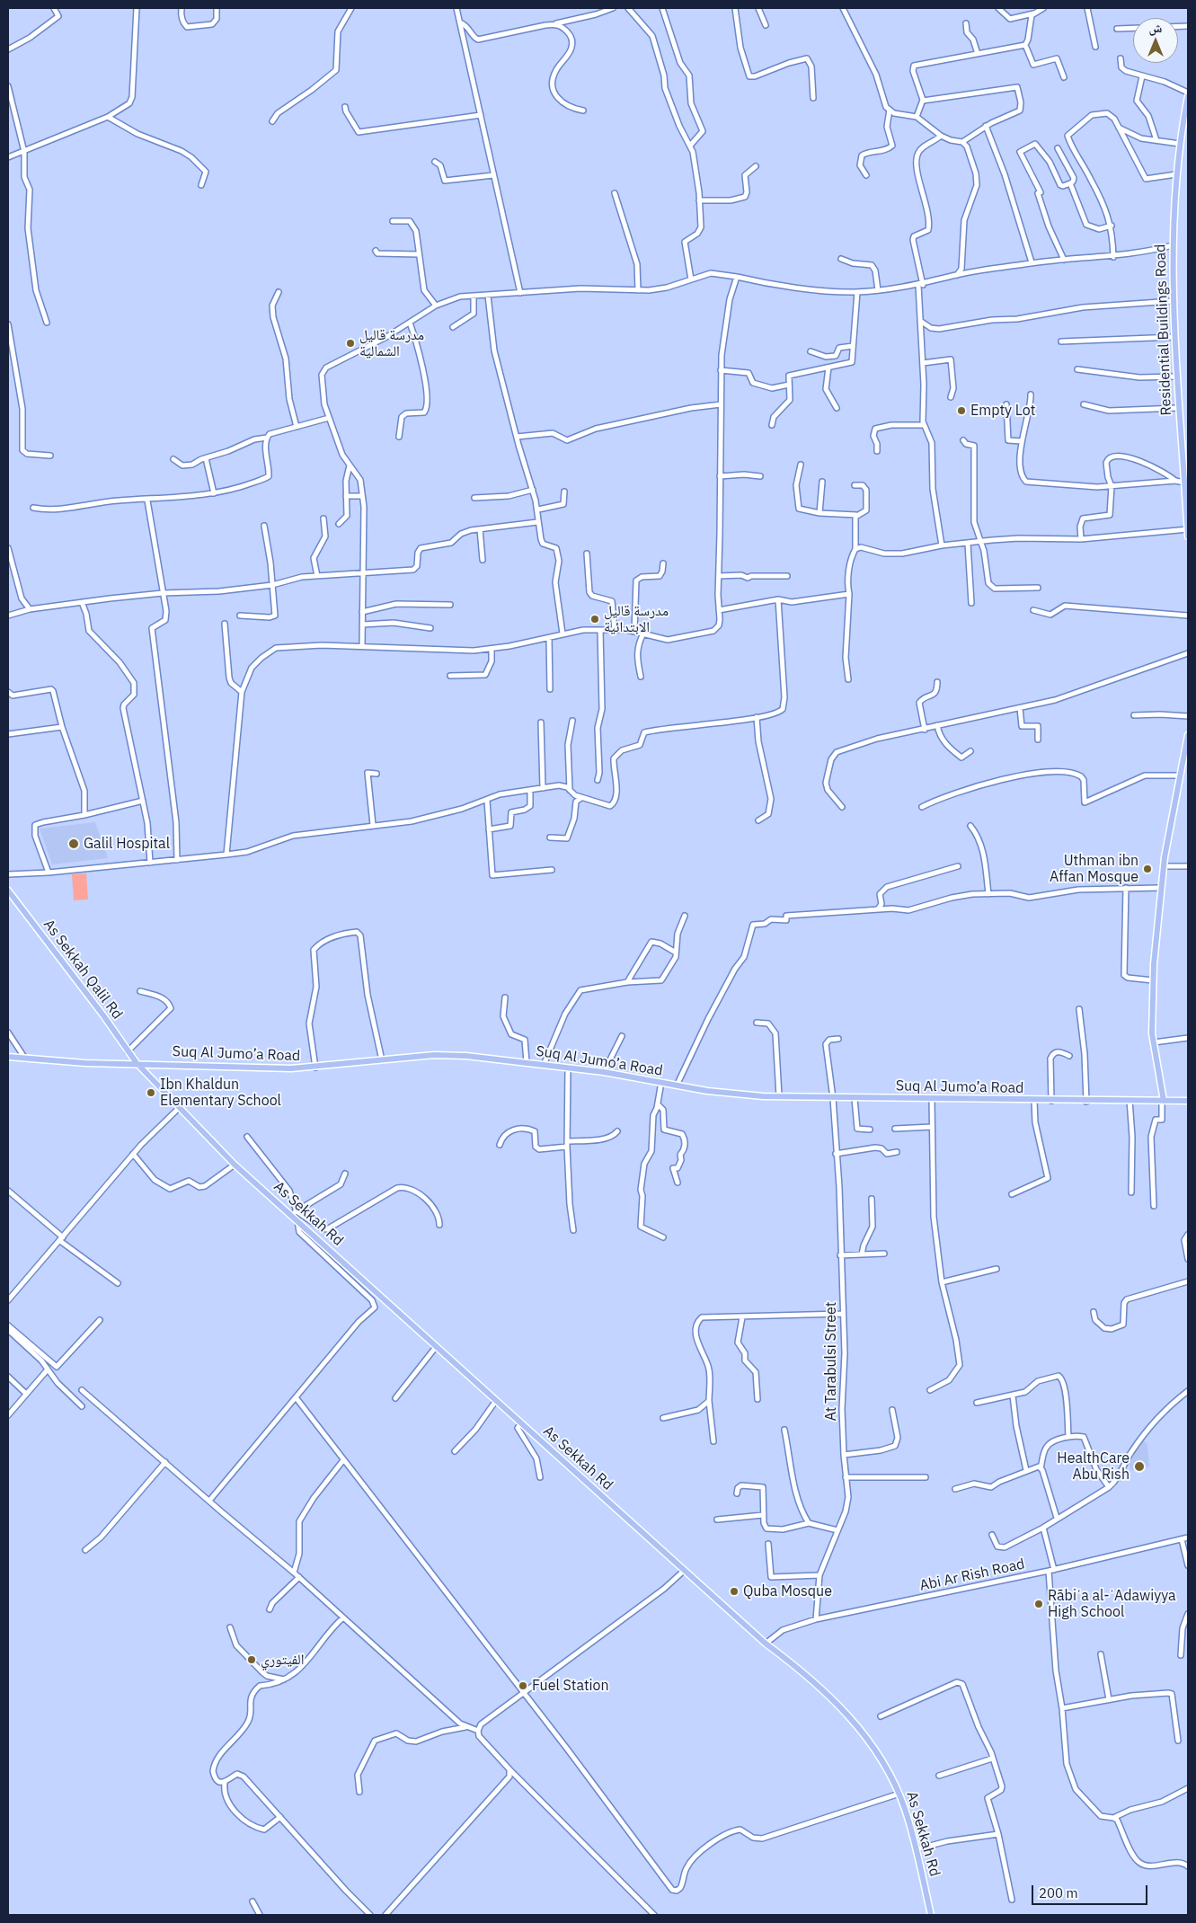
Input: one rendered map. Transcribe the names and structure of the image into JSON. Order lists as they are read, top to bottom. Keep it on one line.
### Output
{"streets":{"main road":["Residential Buildings Road","As Sekkah Qalil Rd","Suq Al Jumo’a Road","As Sekkah Rd"],"street":["At Tarabulsi Street","Abi Ar Rish Road"]},"crossings":[["As Sekkah Qalil Rd","Suq Al Jumo’a Road"],["As Sekkah Qalil Rd","As Sekkah Rd"],["Suq Al Jumo’a Road","As Sekkah Rd"],["Suq Al Jumo’a Road","At Tarabulsi Street"],["As Sekkah Rd","Abi Ar Rish Road"],["At Tarabulsi Street","Abi Ar Rish Road"]],"places":["مدرسة قاليل الشمالية","Empty Lot","مدرسة قاليل الابتدائية","Galil Hospital","Uthman ibn Affan Mosque","Ibn Khaldun Elementary School","HealthCare Abu Rish","Quba Mosque","Rābiʿa al-ʿAdawiyya High School","الفيتوري","Fuel Station"],"scale_bar":"200 m","north":"top"}
